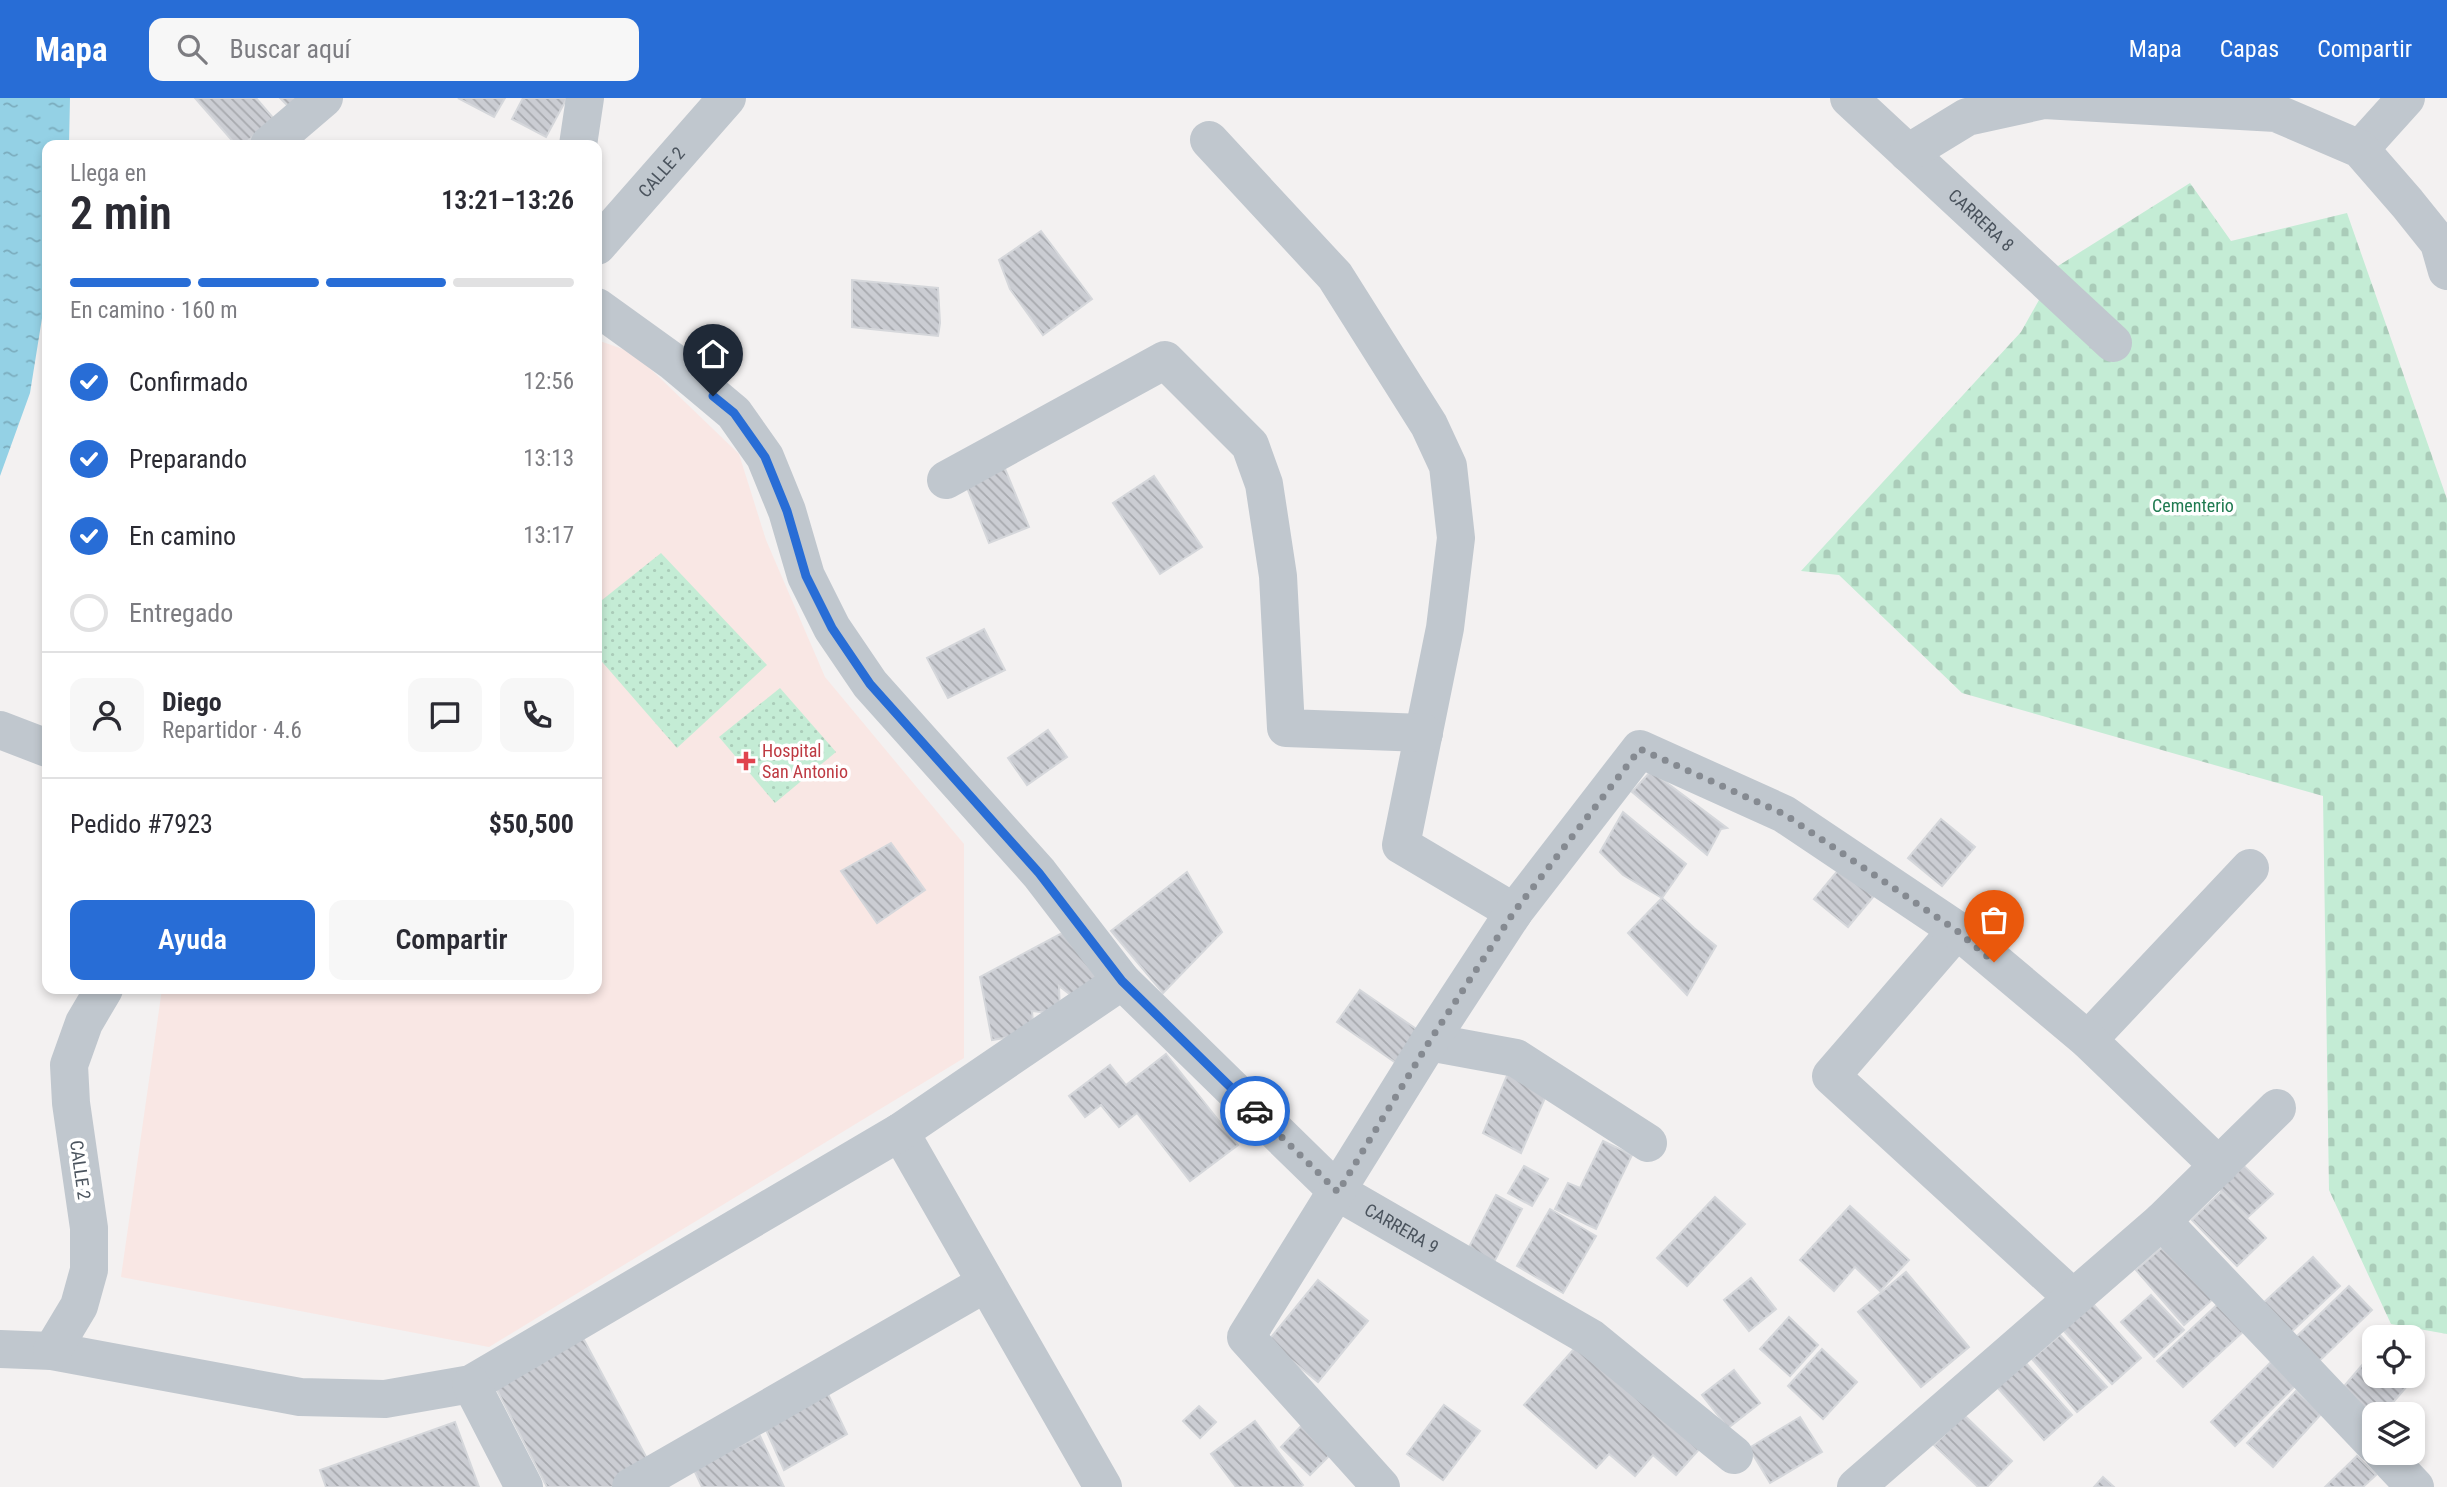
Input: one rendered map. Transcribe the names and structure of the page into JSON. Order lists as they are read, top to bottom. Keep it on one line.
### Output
{"streets":{"street":["CALLE 2","CARRERA 8","CARRERA 9"]},"parks":["Cementerio"],"places":{"health":["Hospital San Antonio"]},"page":{"header":"Mapa","search":"Buscar aquí","nav":["Mapa","Capas","Compartir"],"heading":["2 min","Llega en","13:21–13:26"],"panel":["Diego","Repartidor · 4.6","Pedido #7923","$50,500"],"bar":"En camino · 160 m","list":[["Confirmado","12:56"],["Preparando","13:13"],["En camino","13:17"],"Entregado"],"buttons":["Ayuda","Compartir"]}}
